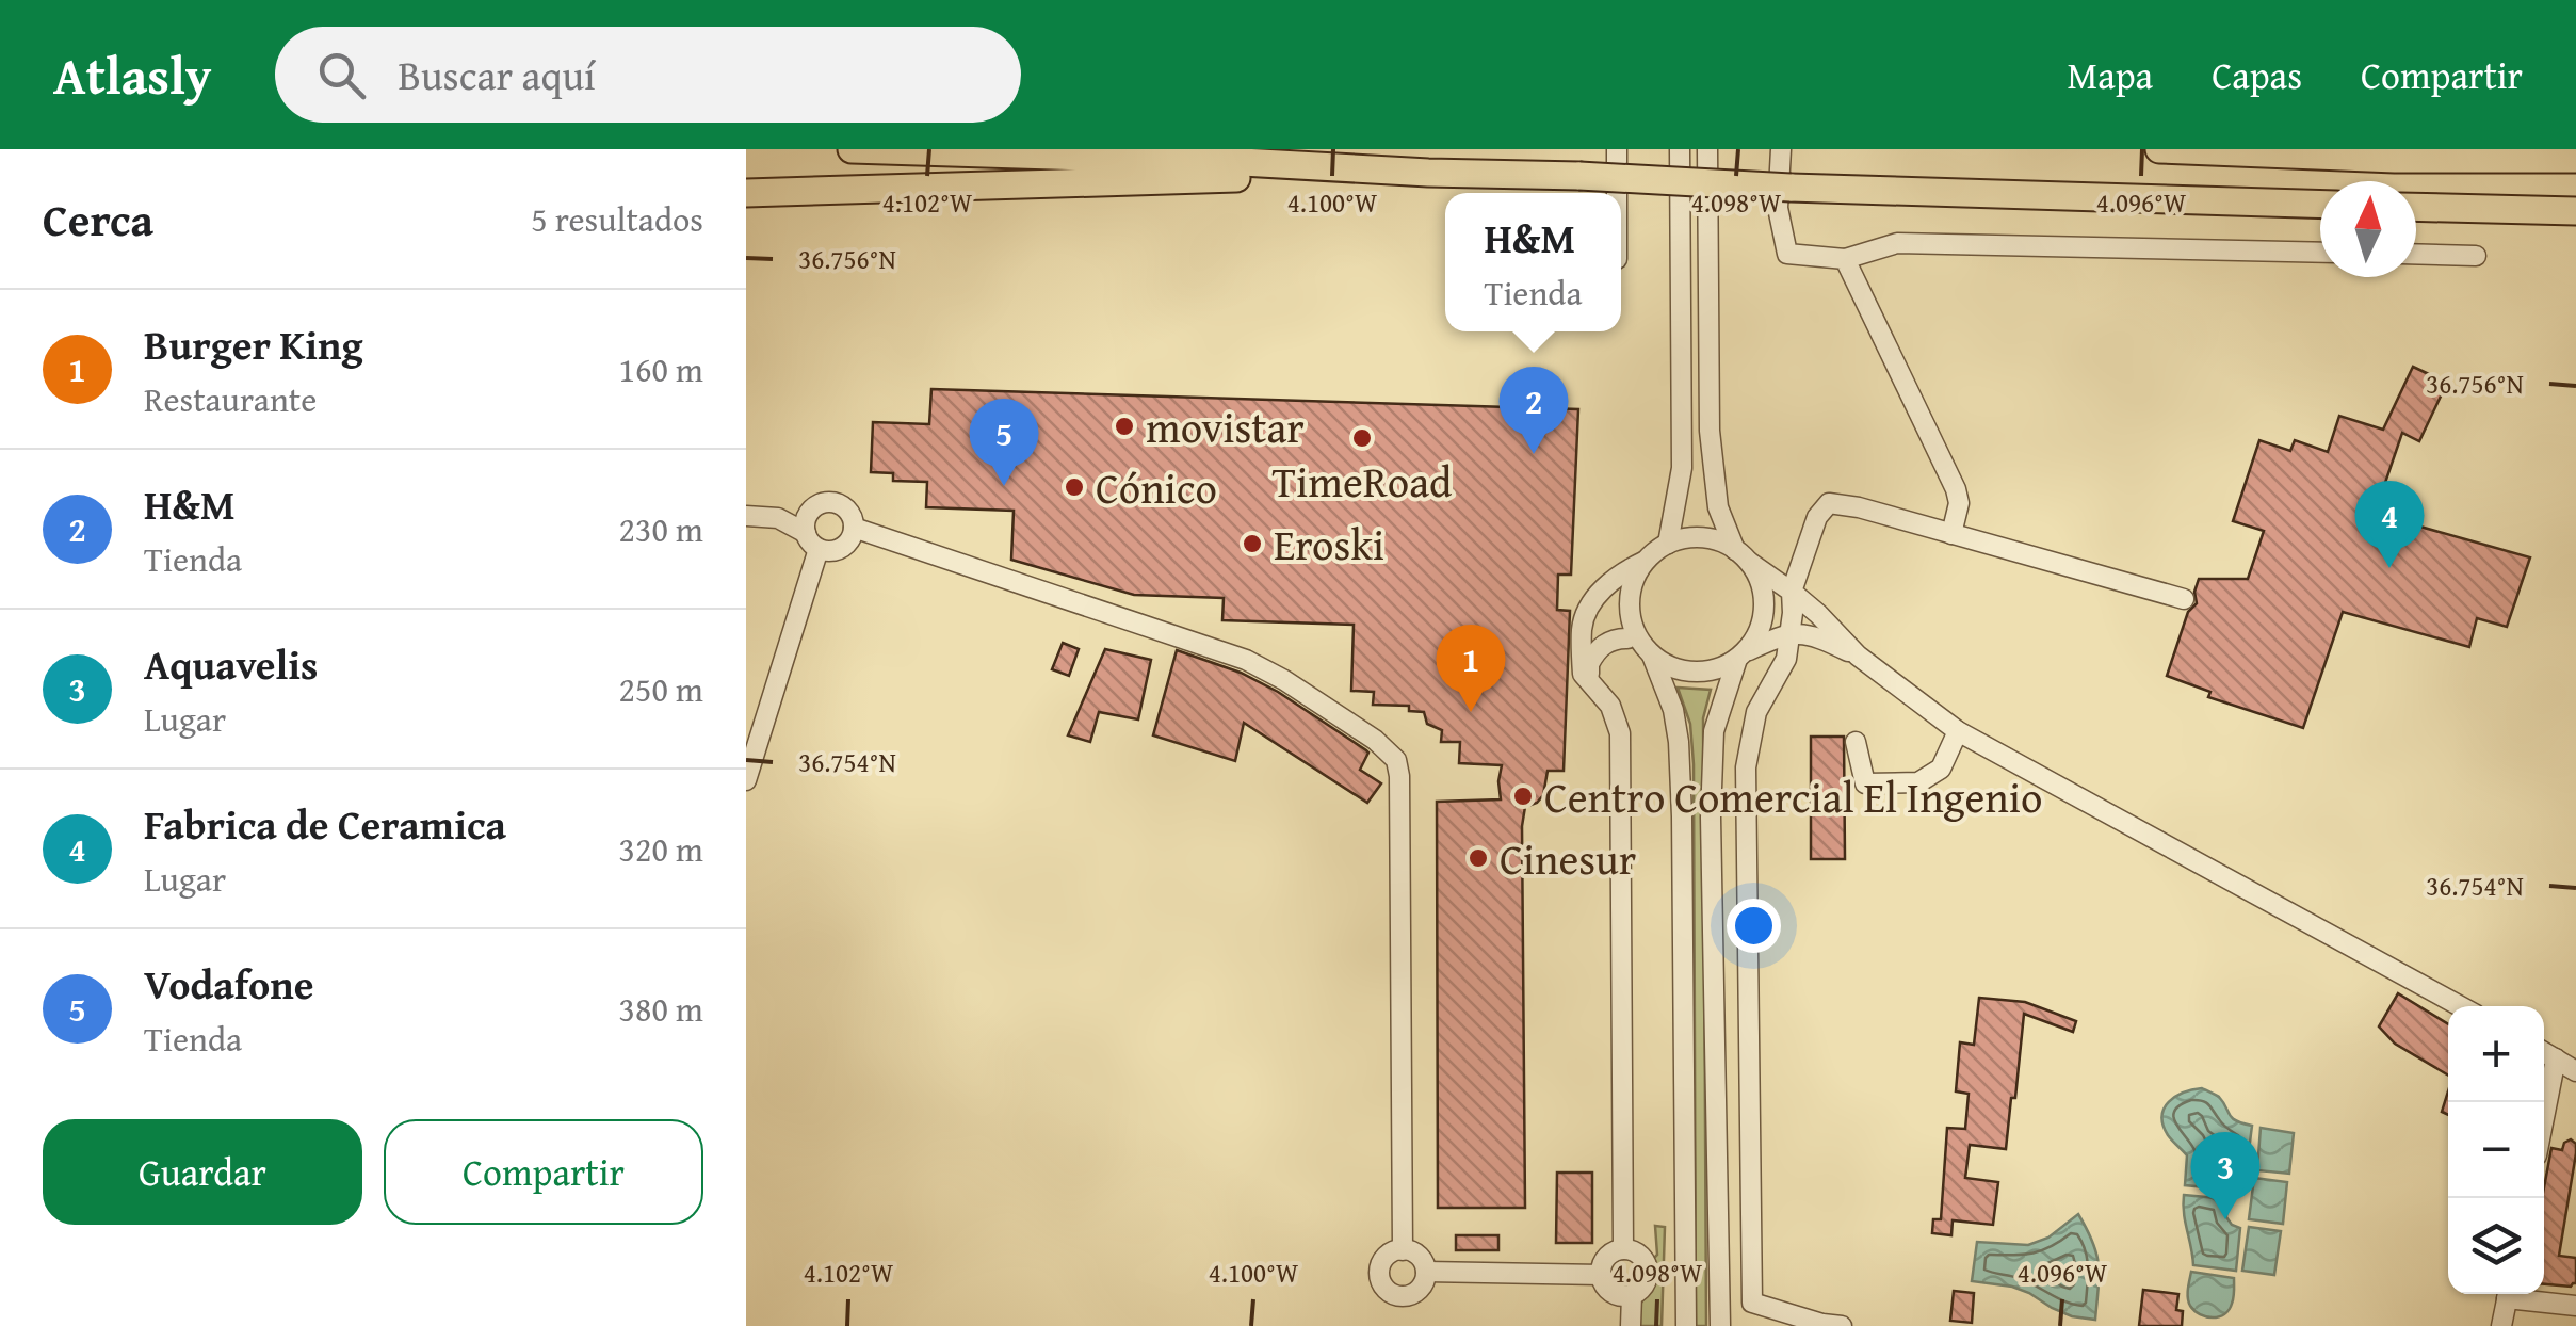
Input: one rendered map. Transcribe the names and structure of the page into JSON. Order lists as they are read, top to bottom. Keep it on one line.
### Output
{"places":["movistar","TimeRoad","Cónico","Eroski","Centro Comercial El Ingenio","Cinesur"],"north":"top","page":{"header":"Atlasly","search":"Buscar aquí","nav":["Mapa","Capas","Compartir"],"heading":["Cerca","5 resultados"],"popup":["H&M","Tienda"],"list":[{"mark":"1","name":"Burger King","note":"Restaurante","value":"160 m"},{"mark":"2","name":"H&M","note":"Tienda","value":"230 m"},{"mark":"3","name":"Aquavelis","note":"Lugar","value":"250 m"},{"mark":"4","name":"Fabrica de Ceramica","note":"Lugar","value":"320 m"},{"mark":"5","name":"Vodafone","note":"Tienda","value":"380 m"}],"pins":["2","5","4","1","3"],"map_buttons":["+","−"],"buttons":["Guardar","Compartir"]},"coordinates":["4.102°W","4.100°W","4.098°W","4.096°W","36.756°N","36.754°N"]}
